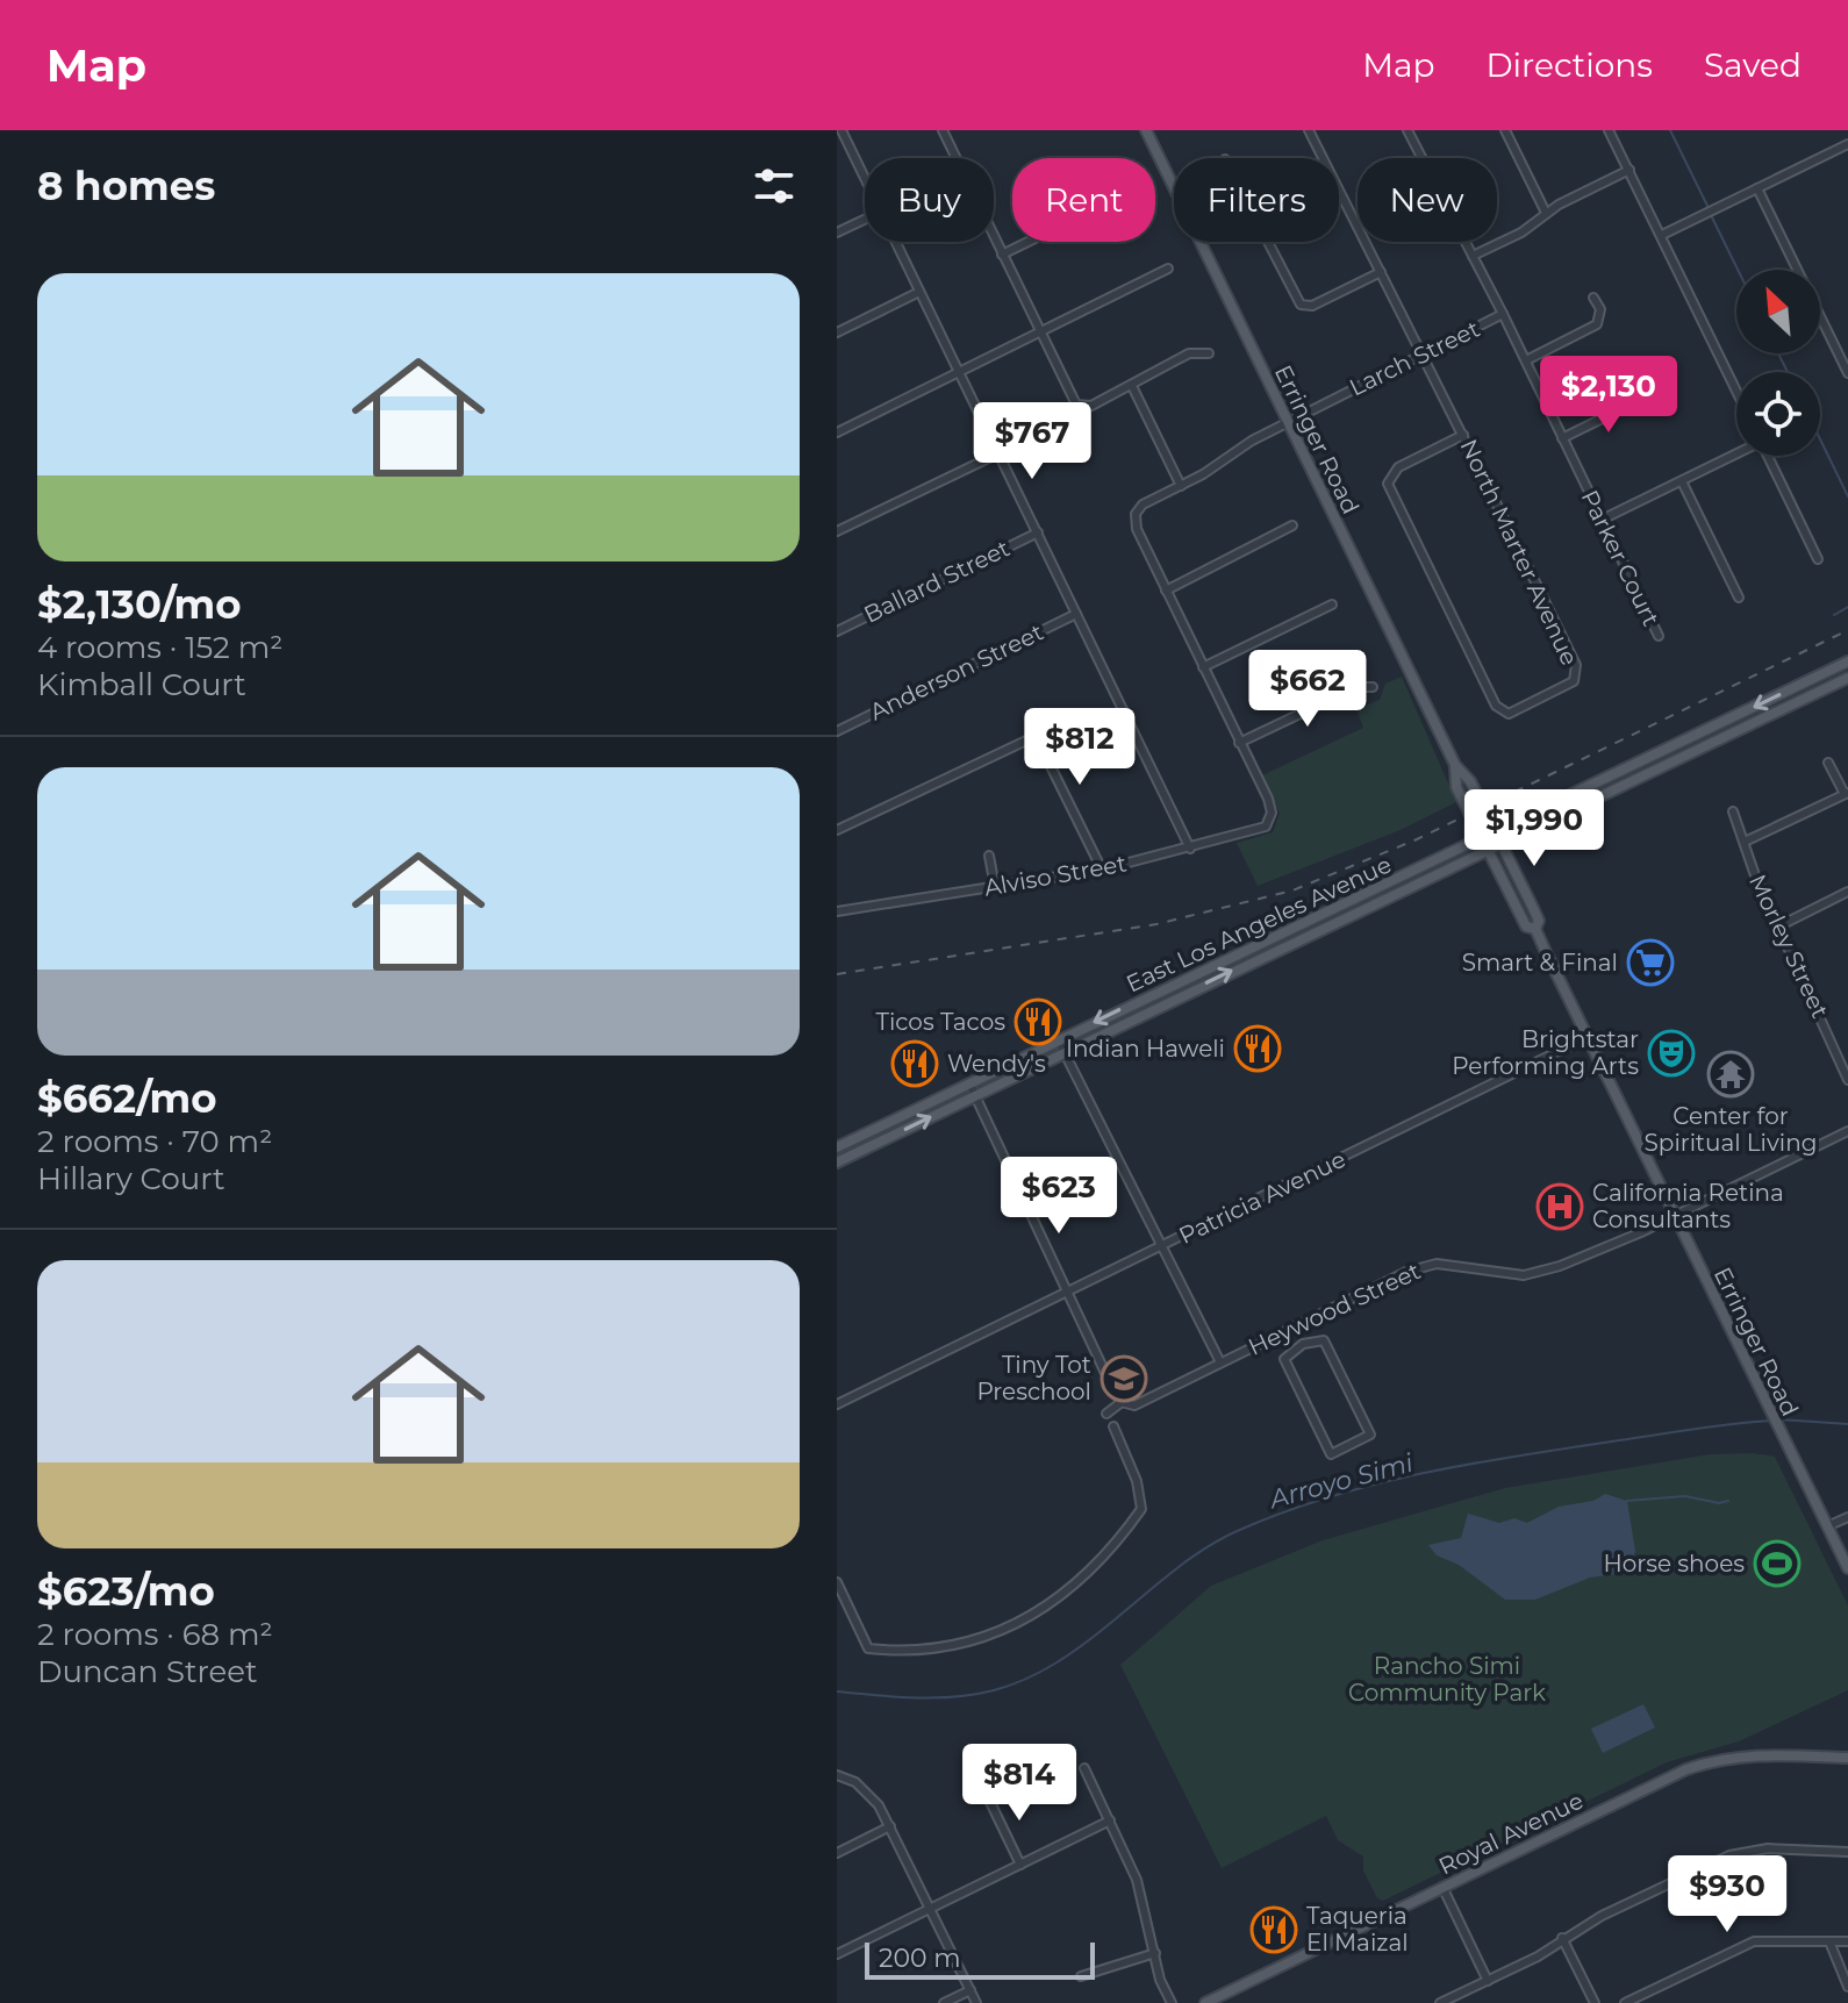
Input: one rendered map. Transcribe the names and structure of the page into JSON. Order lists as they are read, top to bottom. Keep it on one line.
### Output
{"streets":{"main road":["Erringer Road","East Los Angeles Avenue","Royal Avenue"],"street":["Larch Street","North Marter Avenue","Parker Court","Ballard Street","Anderson Street","Alviso Street","Morley Street","Patricia Avenue","Heywood Street"]},"crossings":[["Larch Street","Erringer Road"],["Larch Street","North Marter Avenue"],["Larch Street","Parker Court"],["Erringer Road","East Los Angeles Avenue"],["Erringer Road","Patricia Avenue"],["Erringer Road","Heywood Street"]],"water":["Arroyo Simi"],"parks":["Rancho Simi Community Park"],"places":{"supermarket":["Smart & Final"],"restaurant":["Ticos Tacos","Indian Haweli","Wendy's","Taqueria El Maizal"],"theatre":["Brightstar Performing Arts"],"temple":["Center for Spiritual Living"],"hospital":["California Retina Consultants"],"school or university":["Tiny Tot Preschool"],"sports":["Horse shoes"]},"scale_bar":"200 m","north":"top left","page":{"header":"Map","nav":["Map","Directions","Saved"],"heading":"8 homes","chip":["Buy","Rent","Filters","New"],"list":[{"name":"$2,130/mo","note":"4 rooms · 152 m² · Kimball Court"},{"name":"$662/mo","note":"2 rooms · 70 m² · Hillary Court"},{"name":"$623/mo","note":"2 rooms · 68 m² · Duncan Street"}],"price":["$2,130","$767","$662","$812","$1,990","$623","$814","$930"],"scale":"200 m"}}
